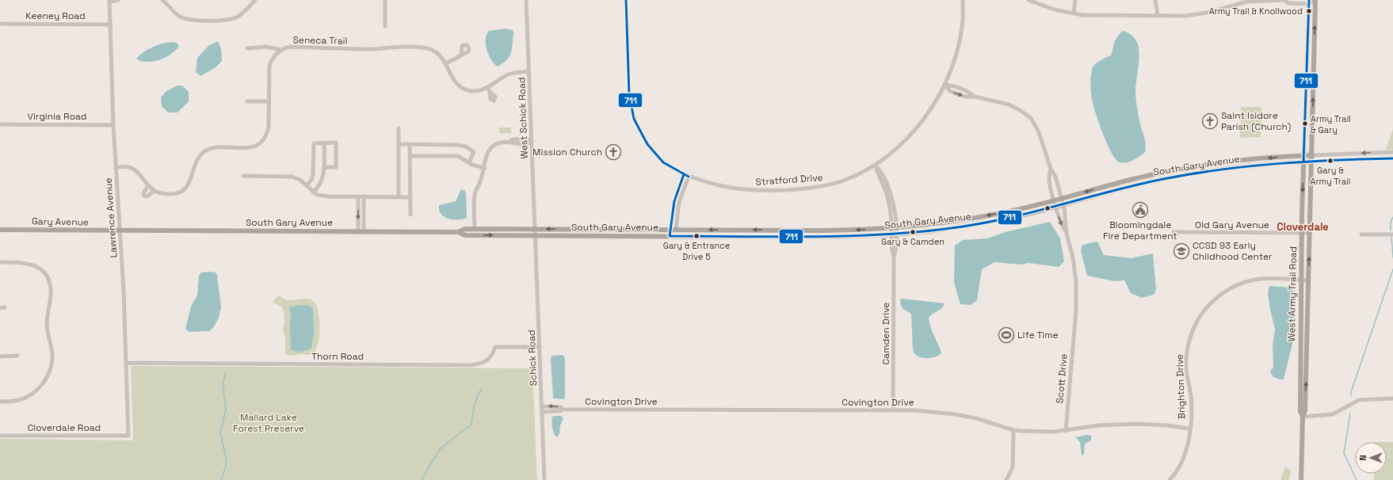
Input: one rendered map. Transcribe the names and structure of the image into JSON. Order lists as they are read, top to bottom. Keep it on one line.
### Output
{"streets":{"main road":["South Gary Avenue","Gary Avenue","West Army Trail Road"],"street":["Keeney Road","Seneca Trail","Virginia Road","West Schick Road","Stratford Drive","Lawrence Avenue","Old Gary Avenue","Camden Drive","Thorn Road","Schick Road","Scott Drive","Brighton Drive","Covington Drive","Cloverdale Road"]},"crossings":[["Keeney Road","Lawrence Avenue"],["Seneca Trail","West Schick Road"],["Seneca Trail","Lawrence Avenue"],["Virginia Road","Lawrence Avenue"],["West Schick Road","South Gary Avenue"],["West Schick Road","Schick Road"],["South Gary Avenue","Lawrence Avenue"],["South Gary Avenue","Gary Avenue"],["South Gary Avenue","West Army Trail Road"],["South Gary Avenue","Camden Drive"],["South Gary Avenue","Schick Road"],["South Gary Avenue","Scott Drive"],["Stratford Drive","Camden Drive"],["Stratford Drive","Scott Drive"],["Lawrence Avenue","Gary Avenue"],["Lawrence Avenue","Thorn Road"],["Lawrence Avenue","Cloverdale Road"],["Old Gary Avenue","West Army Trail Road"],["West Army Trail Road","Brighton Drive"],["Camden Drive","Covington Drive"],["Thorn Road","Schick Road"],["Schick Road","Covington Drive"],["Scott Drive","Covington Drive"],["Brighton Drive","Covington Drive"]],"districts":["Cloverdale"],"parks":["Mallard Lake Forest Preserve"],"places":{"other":["Army Trail & Knollwood","Army Trail & Gary","Gary & Army Trail","Gary & Camden","Gary & Entrance Drive 5"],"church":["Saint Isidore Parish (Church)","Mission Church"],"public building":["Bloomingdale Fire Department"],"school or university":["CCSD 93 Early Childhood Center"],"sports":["Life Time"]},"lines":["transit line 711"],"north":"left"}
